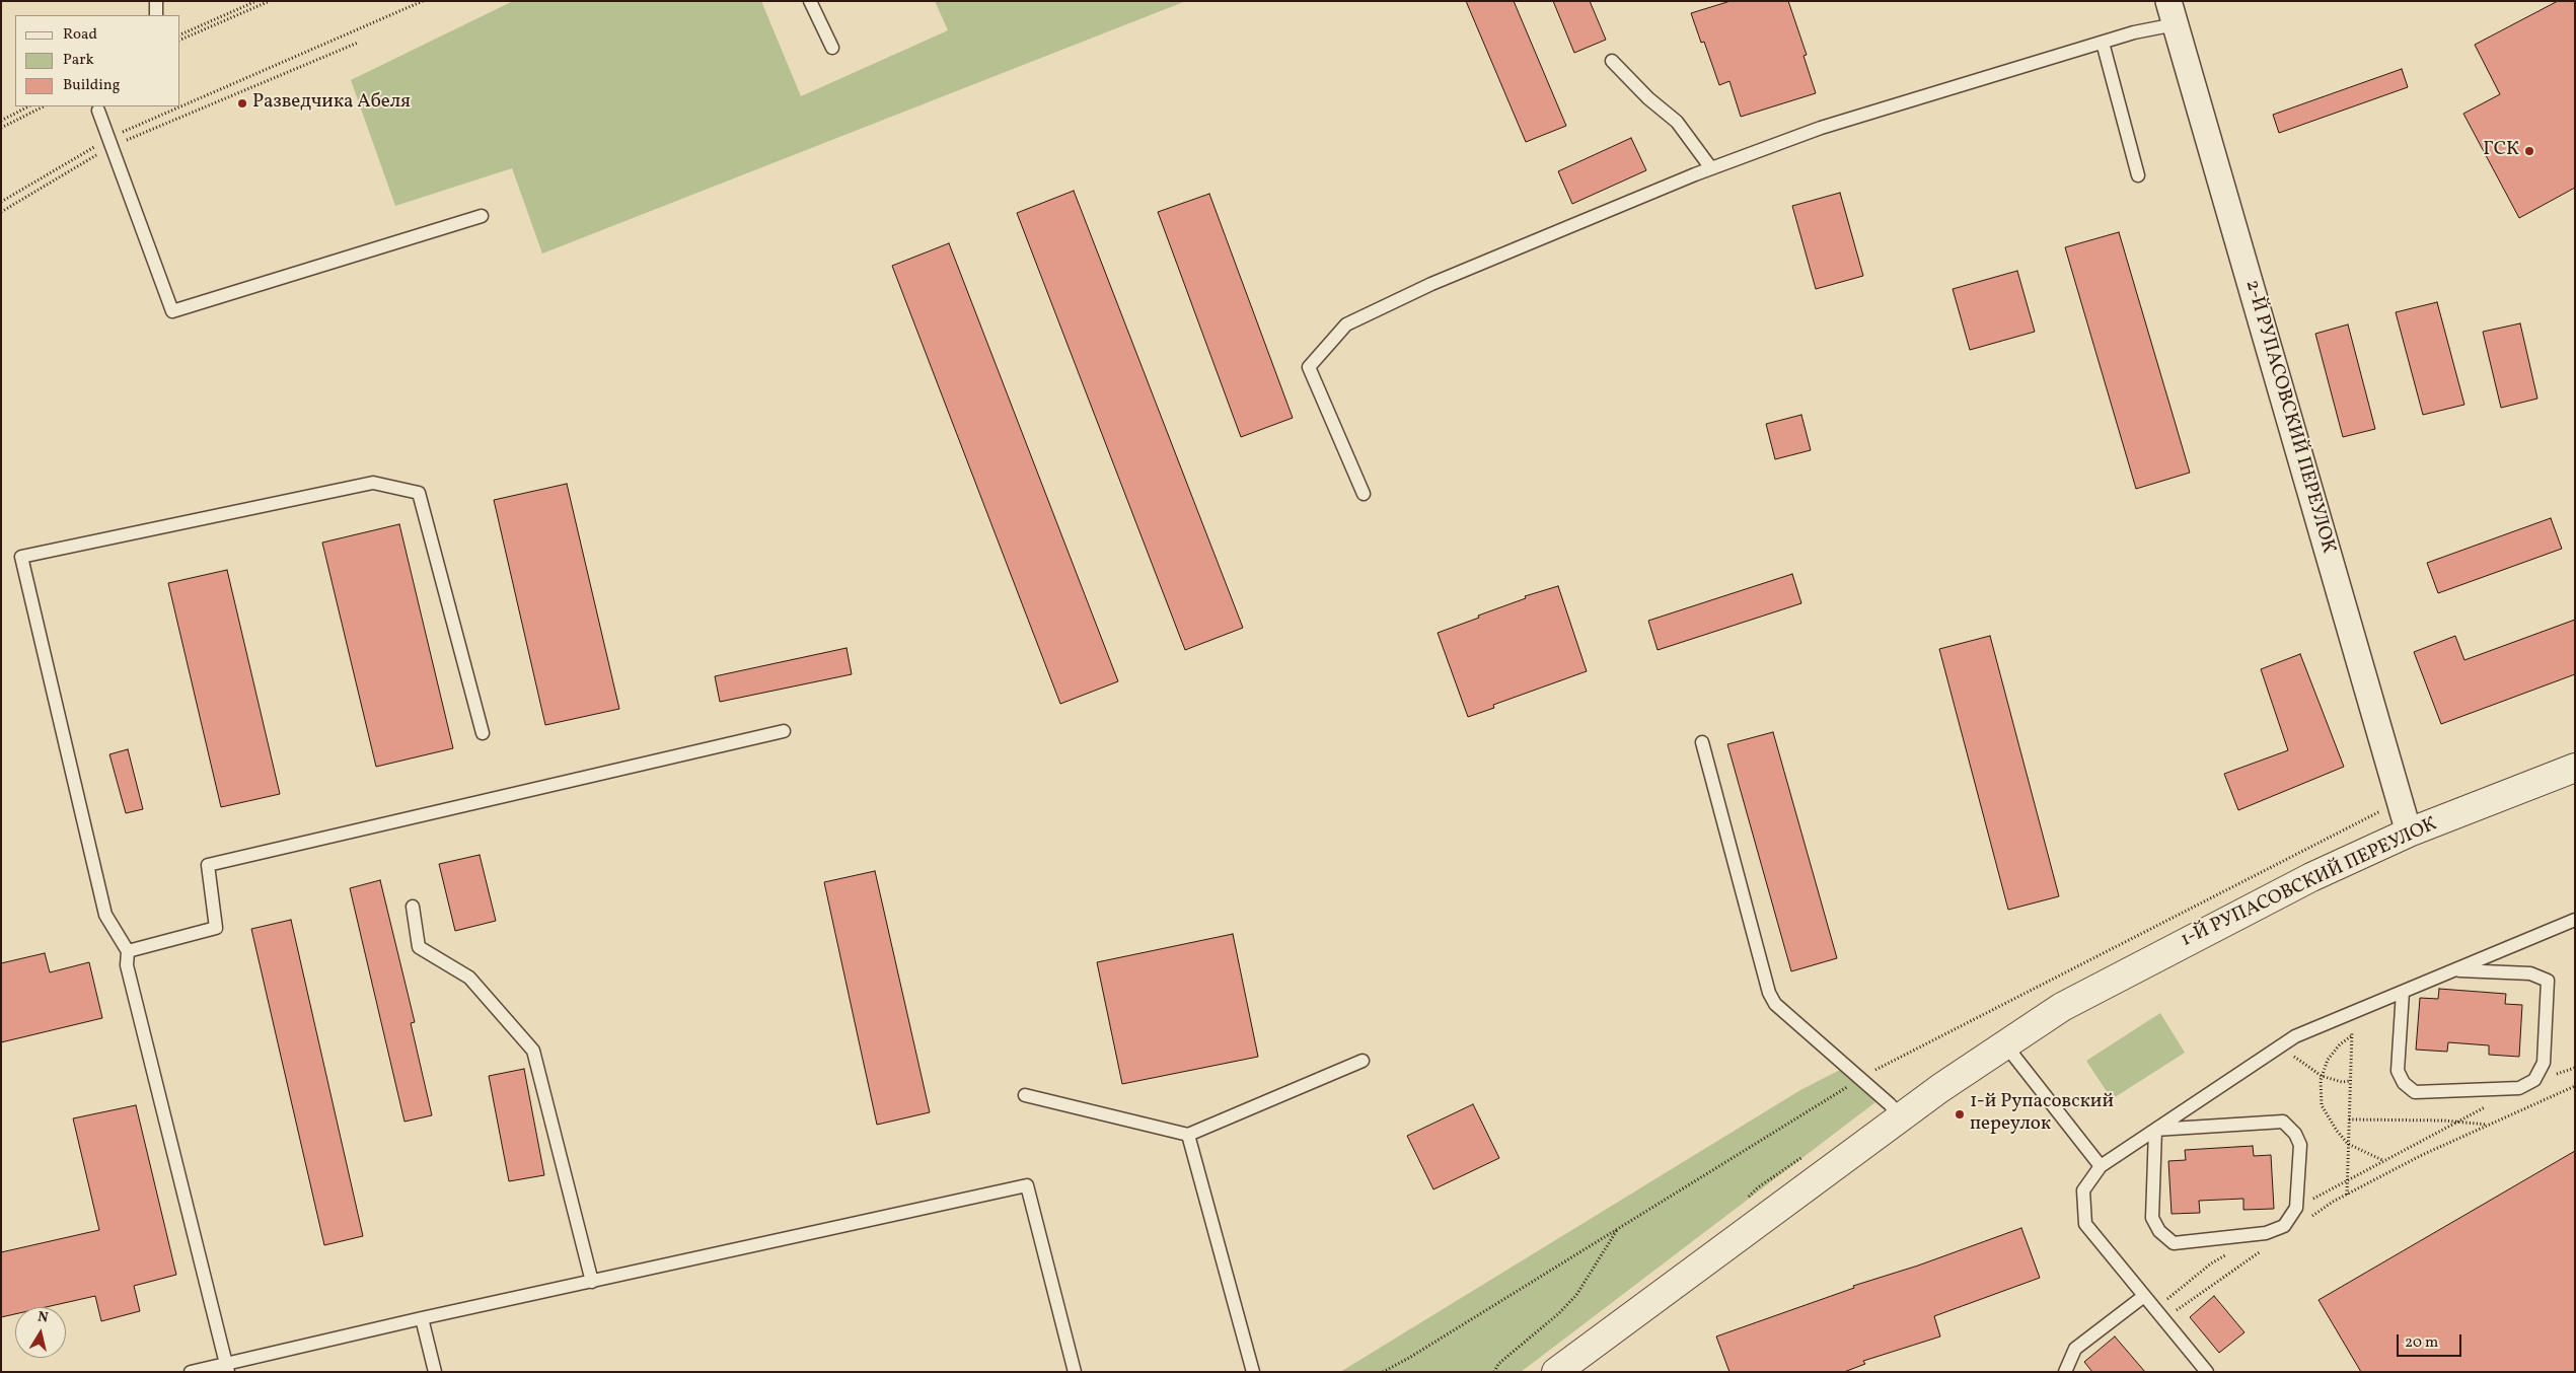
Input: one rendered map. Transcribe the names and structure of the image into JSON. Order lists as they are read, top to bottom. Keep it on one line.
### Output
{"streets":{"street":["2-Й РУПАСОВСКИЙ ПЕРЕУЛОК","1-Й РУПАСОВСКИЙ ПЕРЕУЛОК"]},"crossings":[["2-Й РУПАСОВСКИЙ ПЕРЕУЛОК","1-Й РУПАСОВСКИЙ ПЕРЕУЛОК"]],"places":["Разведчика Абеля","ГСК","1-й Рупасовский переулок"],"legend":["Road","Park","Building"],"scale_bar":"20 m","north":"top"}
